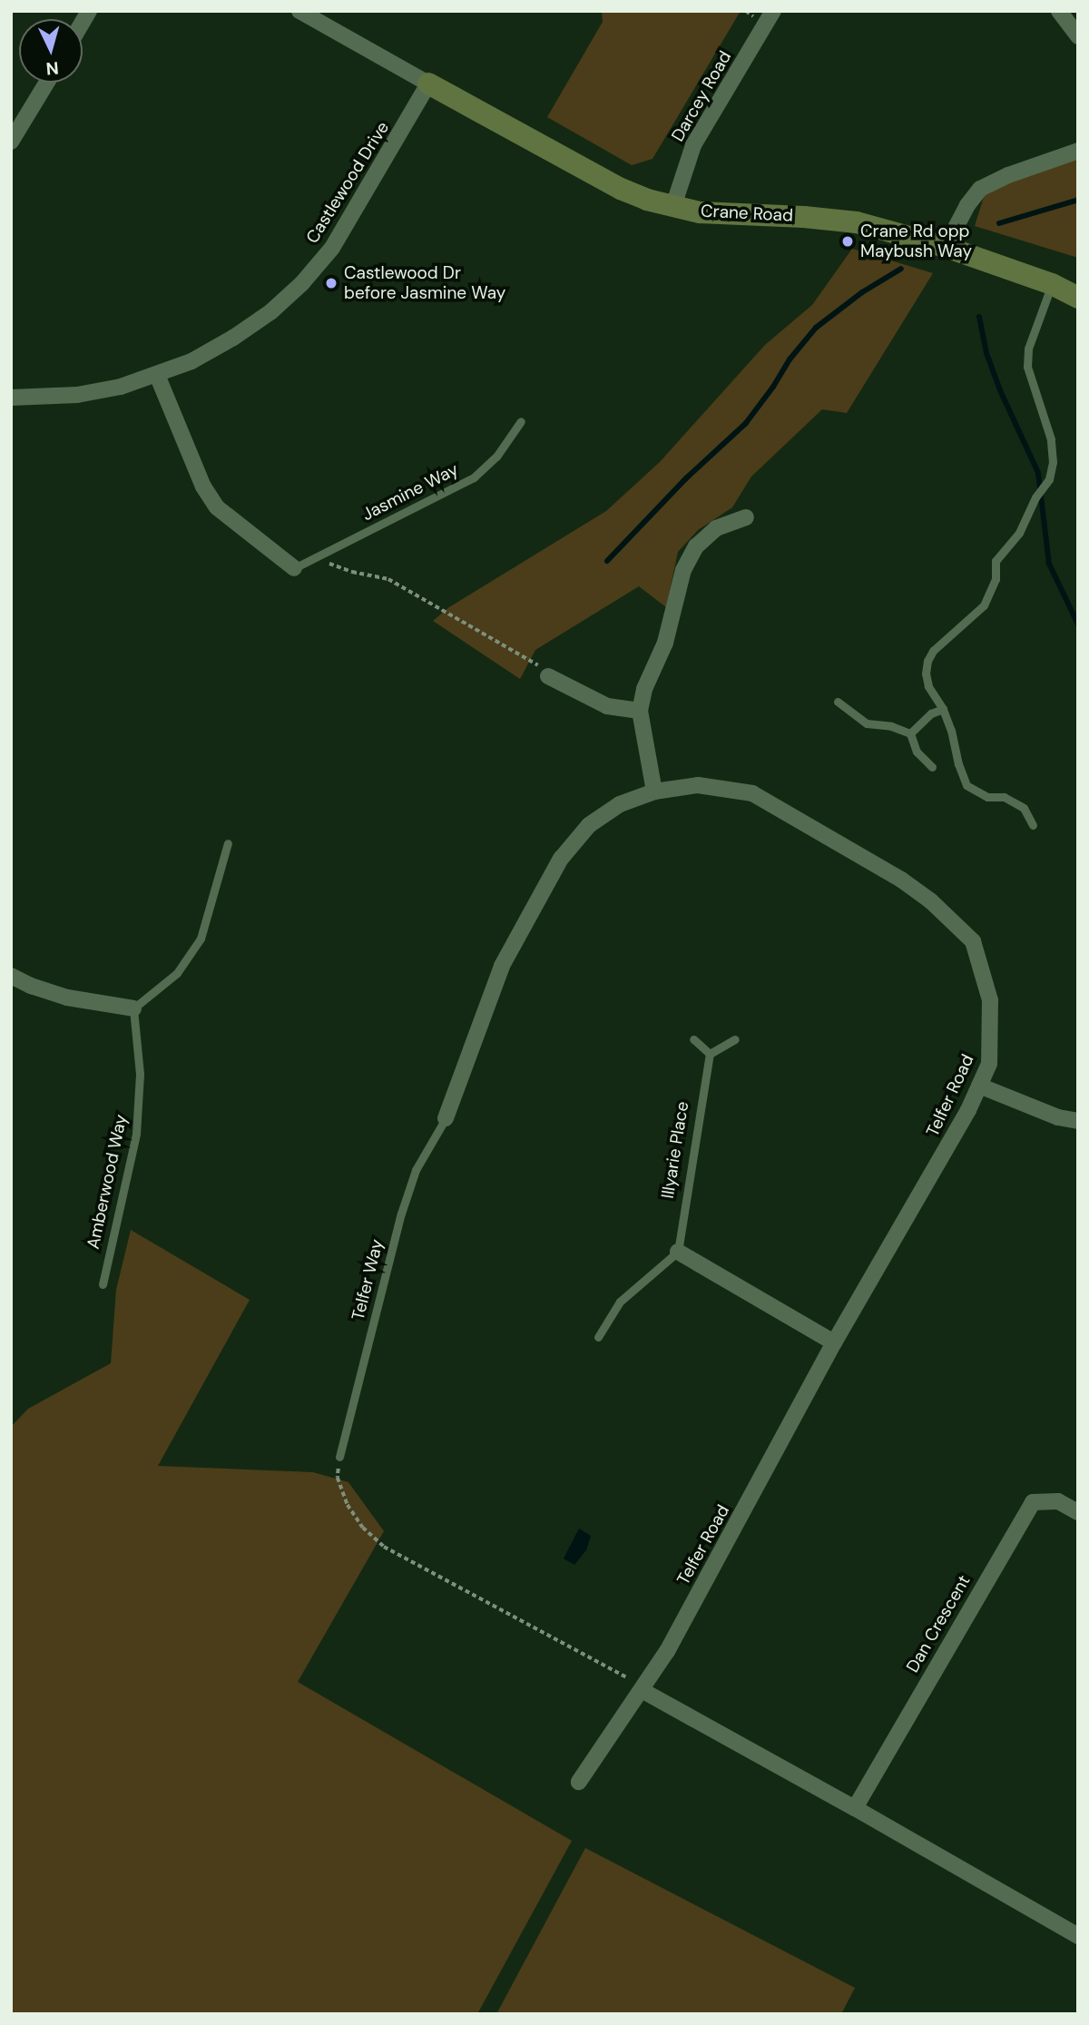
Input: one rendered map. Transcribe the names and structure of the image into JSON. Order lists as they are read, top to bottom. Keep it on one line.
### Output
{"streets":{"street":["Darcey Road","Castlewood Drive","Crane Road","Telfer Road","Dan Crescent"],"lane":["Jasmine Way","Illyarie Place","Amberwood Way","Telfer Way"]},"crossings":[["Darcey Road","Crane Road"],["Castlewood Drive","Crane Road"],["Telfer Road","Telfer Way"]],"places":["Crane Rd opp Maybush Way","Castlewood Dr before Jasmine Way"],"north":"bottom"}
